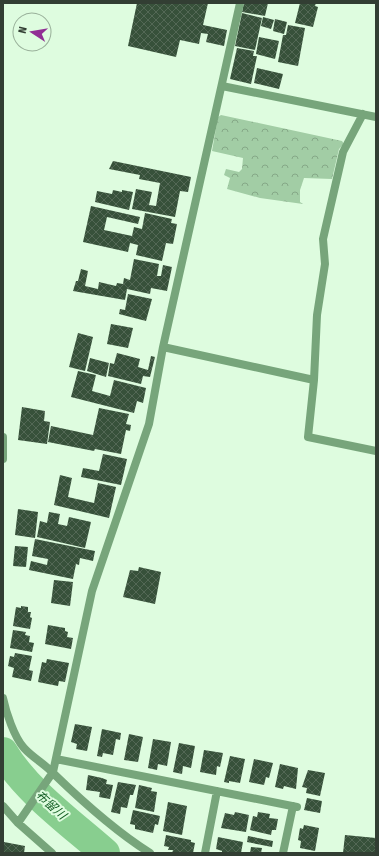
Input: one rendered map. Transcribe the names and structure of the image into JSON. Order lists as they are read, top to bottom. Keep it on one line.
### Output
{"water":["布留川"],"north":"left"}
